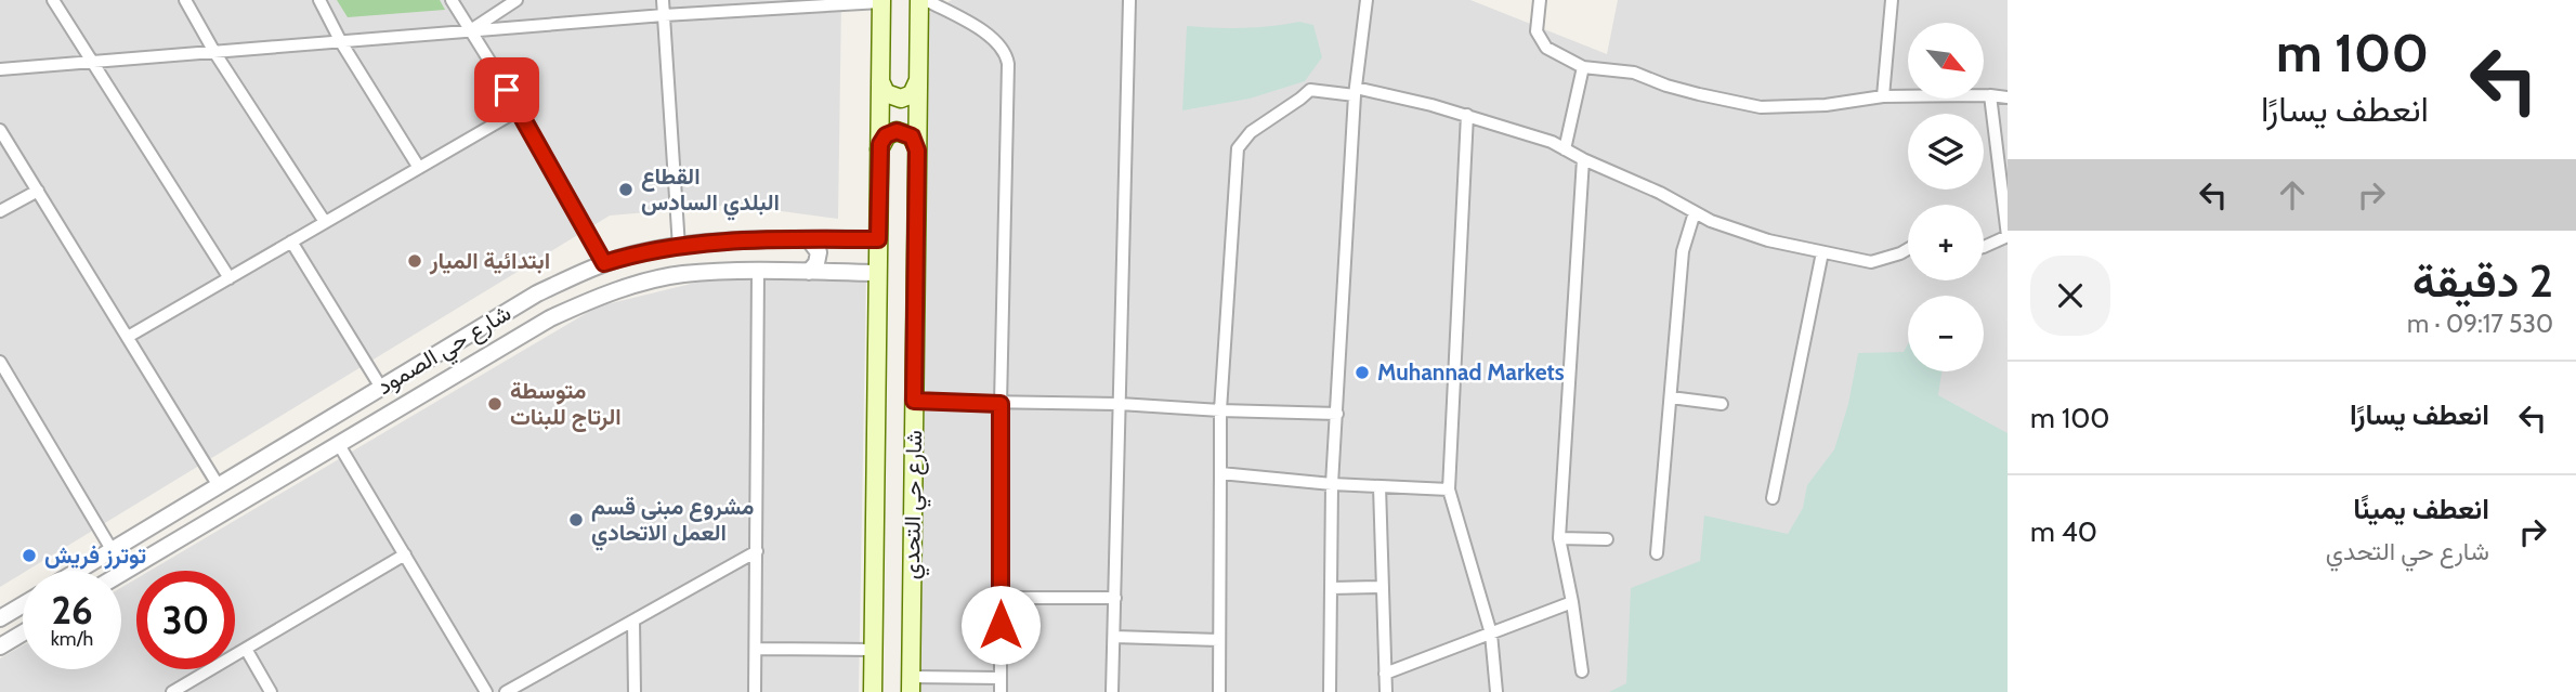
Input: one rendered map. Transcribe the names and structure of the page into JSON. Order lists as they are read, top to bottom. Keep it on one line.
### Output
{"streets":{"main road":["شارع حي التحدي"],"street":["شارع حي الصمود"]},"crossings":[["شارع حي الصمود","شارع حي التحدي"]],"places":["القطاع البلدي السادس","ابتدائية الميار","Muhannad Markets","متوسطة الرتاج للبنات","مشروع مبنى قسم العمل الاتحادي","توترز فريش"],"north":"bottom right","page":{"turn":["100 m","انعطف يسارًا"],"map_buttons":["+","−"],"heading":["2 دقيقة","530 m · 09:17"],"list":[{"name":"انعطف يسارًا","value":"100 m"},{"name":"انعطف يمينًا","note":"شارع حي التحدي","value":"40 m"}],"speed":"26 km/h","limit":"30"}}
